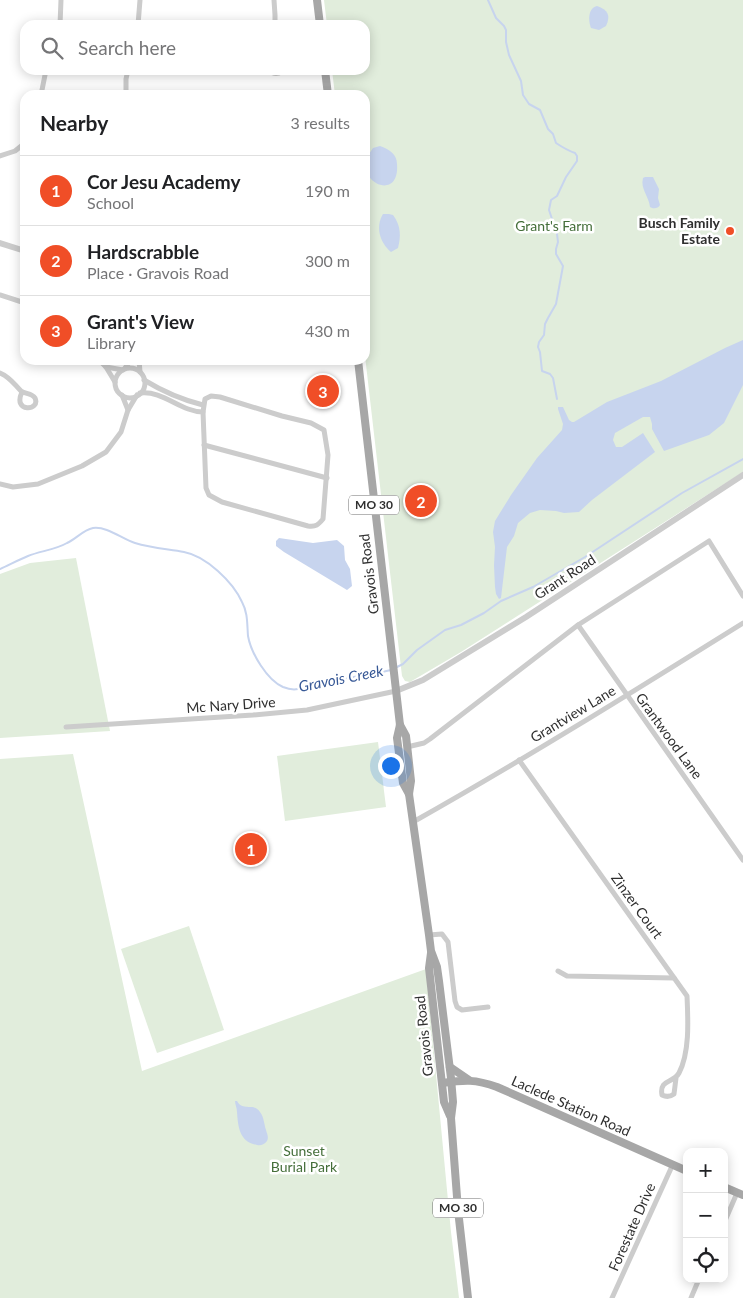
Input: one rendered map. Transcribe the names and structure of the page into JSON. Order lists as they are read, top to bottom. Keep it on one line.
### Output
{"streets":{"main road":["MO 30","Gravois Road","Laclede Station Road"],"street":["Grant Road","Mc Nary Drive","Grantview Lane","Grantwood Lane","Zinzer Court","Forestate Drive"]},"crossings":[["Gravois Road","Grant Road"],["Gravois Road","Mc Nary Drive"],["Gravois Road","Grantview Lane"],["Gravois Road","Laclede Station Road"],["Grant Road","Mc Nary Drive"],["Grantview Lane","Grantwood Lane"],["Grantview Lane","Zinzer Court"],["Laclede Station Road","Forestate Drive"]],"water":["Gravois Creek"],"parks":["Grant's Farm","Sunset Burial Park"],"places":["Busch Family Estate"],"page":{"search":"Search here","heading":["Nearby","3 results"],"list":[{"mark":"1","name":"Cor Jesu Academy","note":"School","value":"190 m"},{"mark":"2","name":"Hardscrabble","note":"Place · Gravois Road","value":"300 m"},{"mark":"3","name":"Grant's View","note":"Library","value":"430 m"}],"pins":["3","2","1"],"map_buttons":["+","−"]}}
